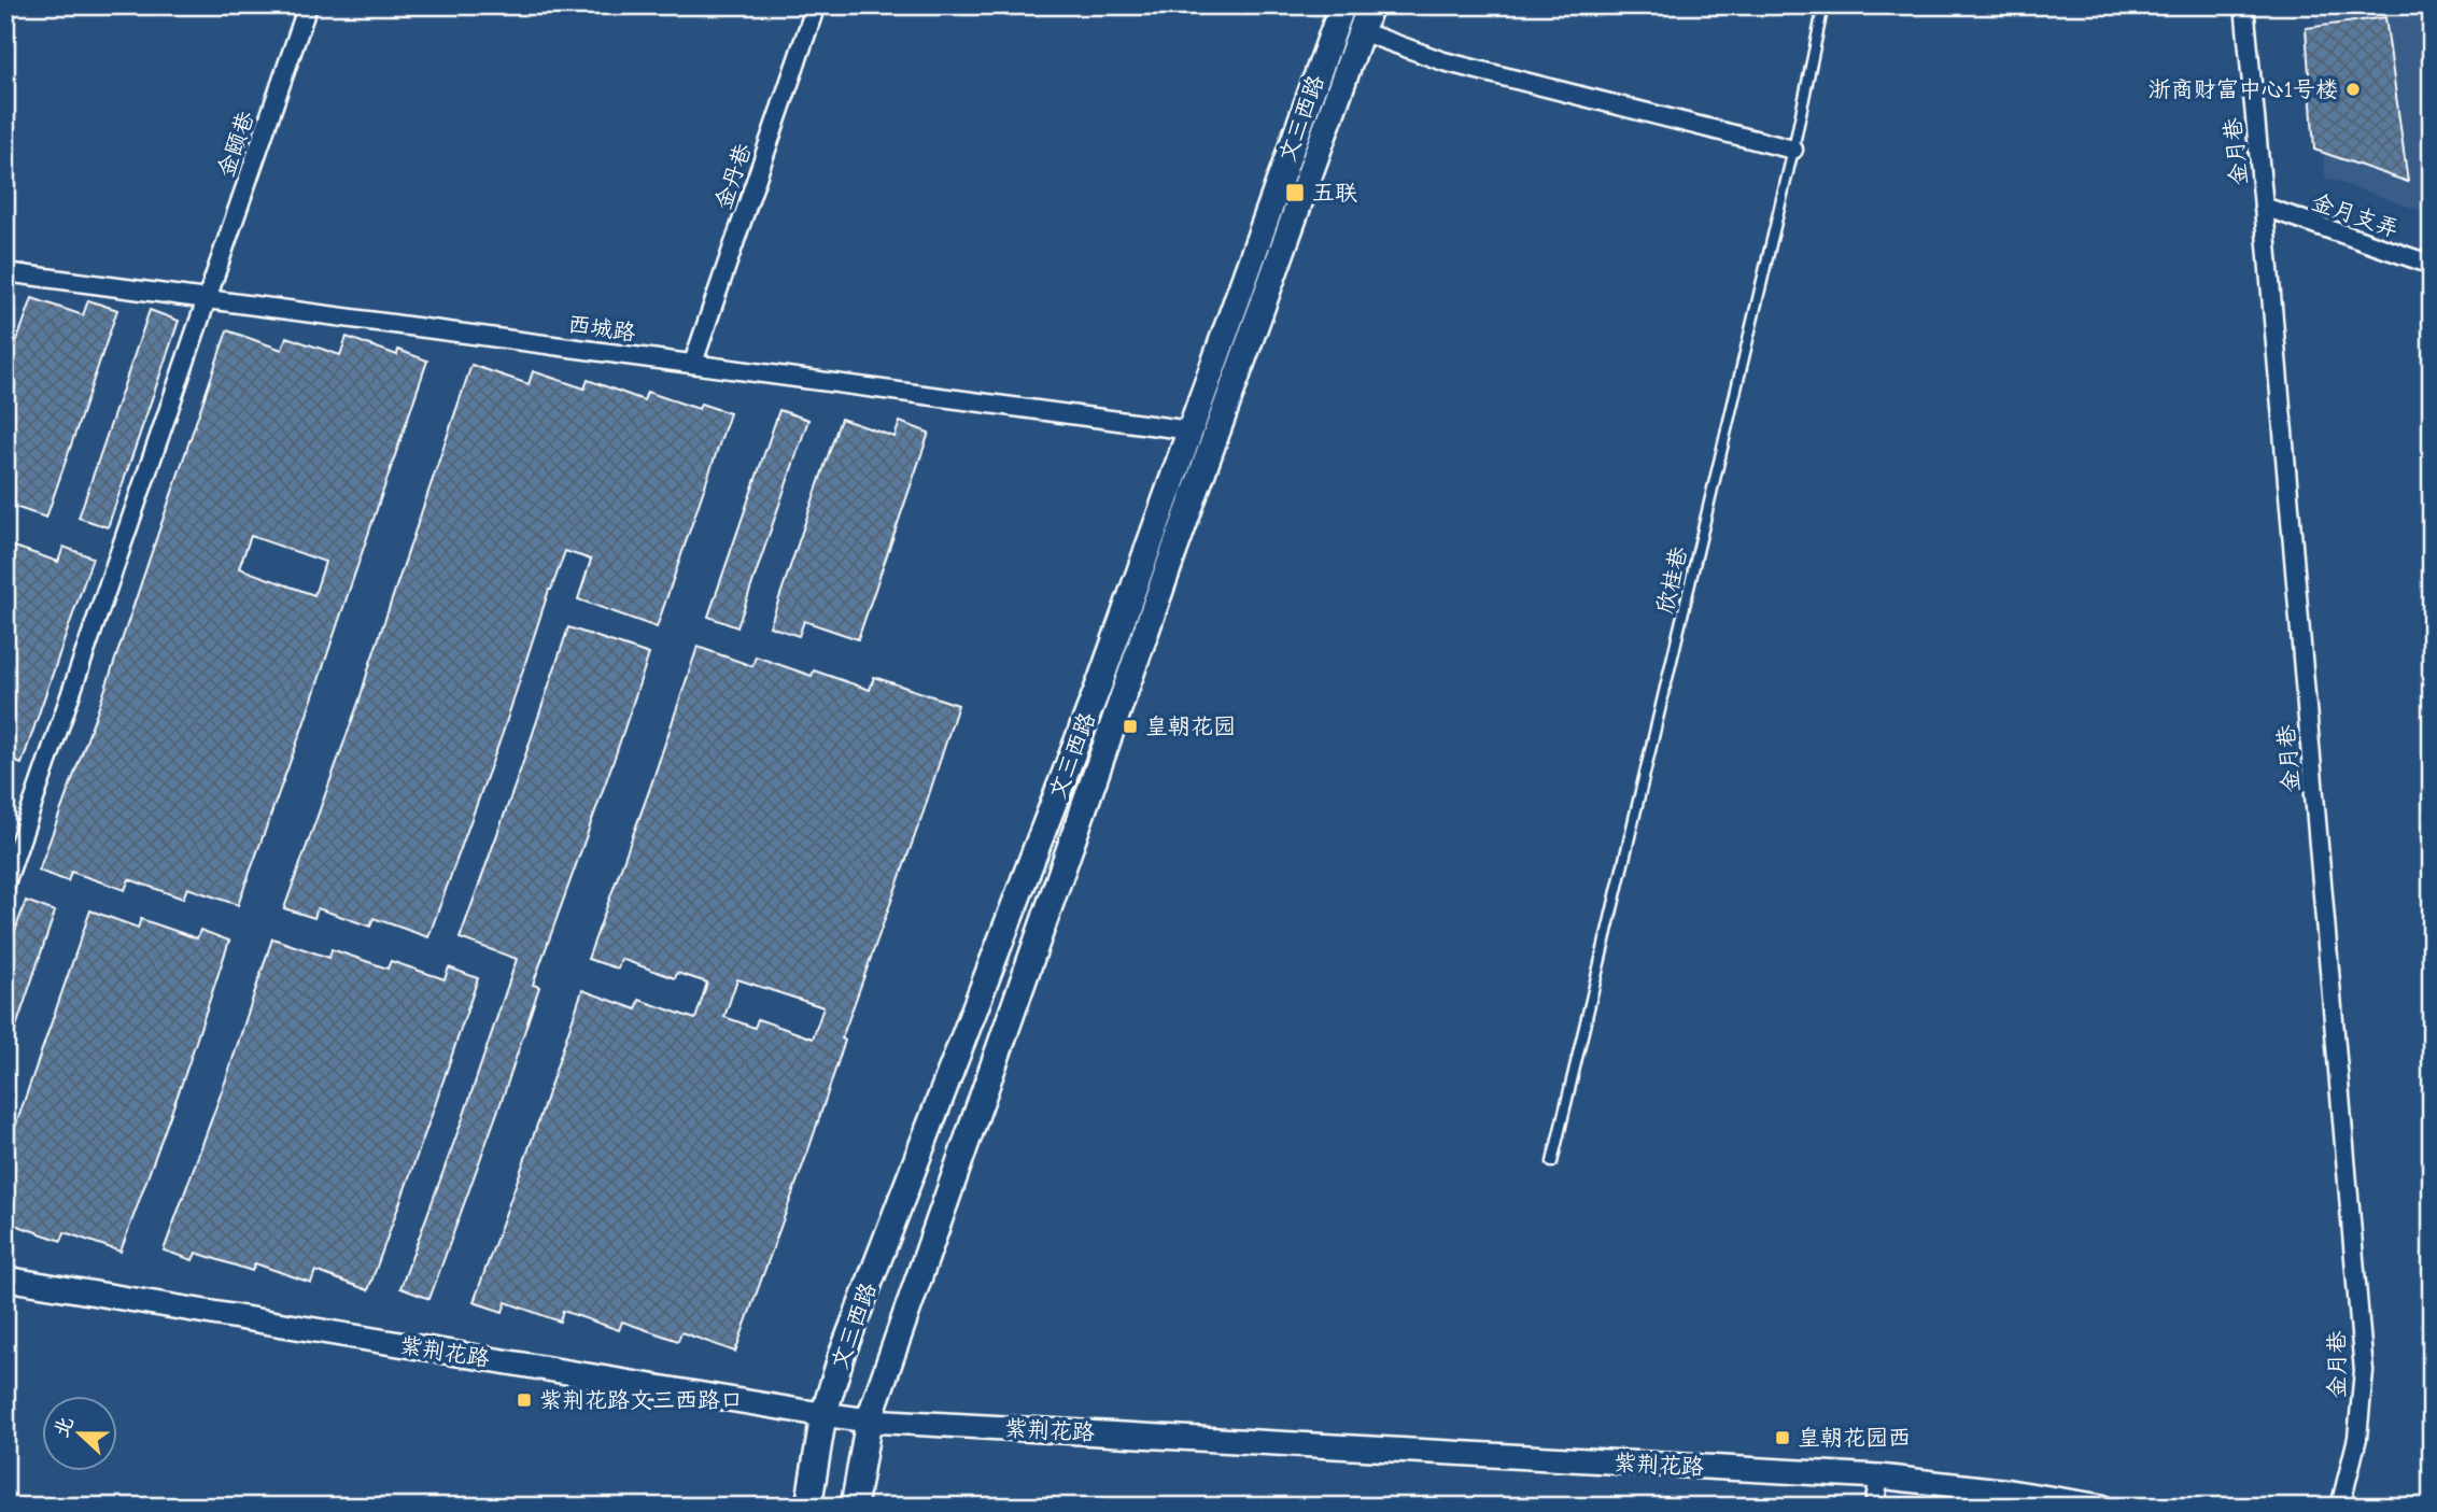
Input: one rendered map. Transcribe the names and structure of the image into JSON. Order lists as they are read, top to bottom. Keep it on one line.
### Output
{"streets":{"main road":["文三西路"],"street":["金颐巷","金月巷","金丹巷","金月支弄","西城路","紫荆花路"],"lane":["欣桂巷"]},"crossings":[["文三西路","西城路"],["文三西路","紫荆花路"],["金颐巷","西城路"],["金月巷","金月支弄"],["金丹巷","西城路"]],"places":{"other":["浙商财富中心1号楼"],"transit":["五联","皇朝花园","紫荆花路文三西路口","皇朝花园西"]},"north":"left"}
